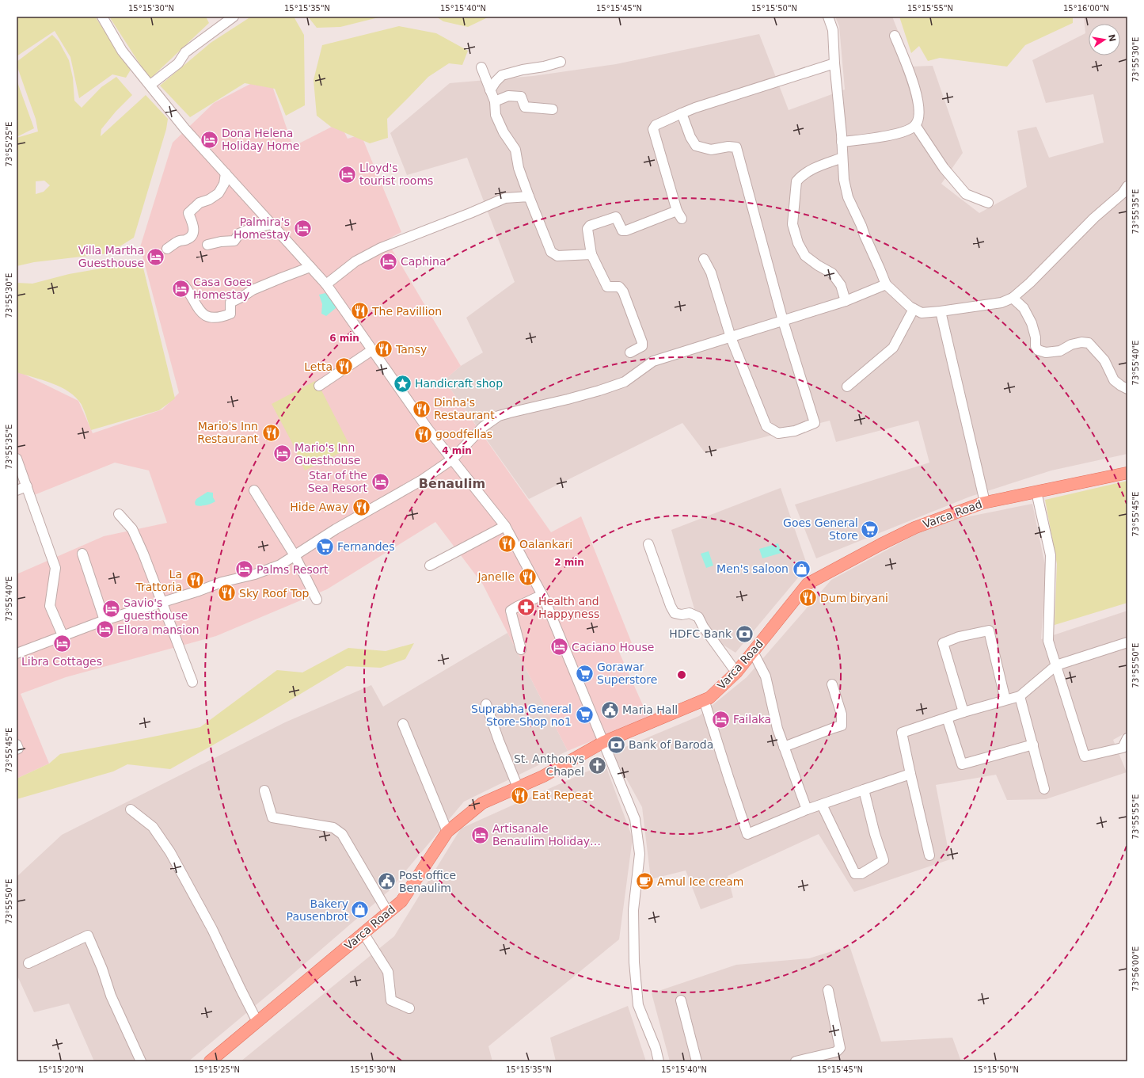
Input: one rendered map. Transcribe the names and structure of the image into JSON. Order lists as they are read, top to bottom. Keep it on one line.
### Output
{"streets":{"main road":["Varca Road"]},"districts":["Benaulim"],"places":{"hotel":["Dona Helena Holiday Home","Lloyd's tourist rooms","Palmira's Homestay","Villa Martha Guesthouse","Caphina","Casa Goes Homestay","Mario's Inn Guesthouse","Star of the Sea Resort","Palms Resort","Savio's guesthouse","Ellora mansion","Libra Cottages","Caciano House","Failaka","Artisanale Benaulim Holiday…"],"restaurant":["The Pavillion","Tansy","Letta","Dinha's Restaurant","Mario's Inn Restaurant","goodfellas","Hide Away","Oalankari","Janelle","La Trattoria","Sky Roof Top","Dum biryani","Eat Repeat"],"place":["Handicraft shop"],"supermarket":["Goes General Store","Fernandes","Gorawar Superstore","Suprabha General Store-Shop no1"],"shop":["Men's saloon","Bakery Pausenbrot"],"pharmacy":["Health and Happyness"],"bank":["HDFC Bank","Bank of Baroda"],"public building":["Maria Hall","Post office Benaulim"],"church":["St. Anthonys Chapel"],"cafe":["Amul Ice cream"]},"north":"right","coordinates":["15°15'30\"N","15°15'35\"N","15°15'40\"N","15°15'45\"N","15°15'50\"N","15°15'55\"N","15°16'00\"N","73°55'30\"E","73°55'25\"E","73°55'35\"E","73°55'40\"E","73°55'45\"E","73°55'50\"E","73°55'55\"E","73°56'00\"E","15°15'20\"N","15°15'25\"N"],"rings":["6 min","4 min","2 min"]}
